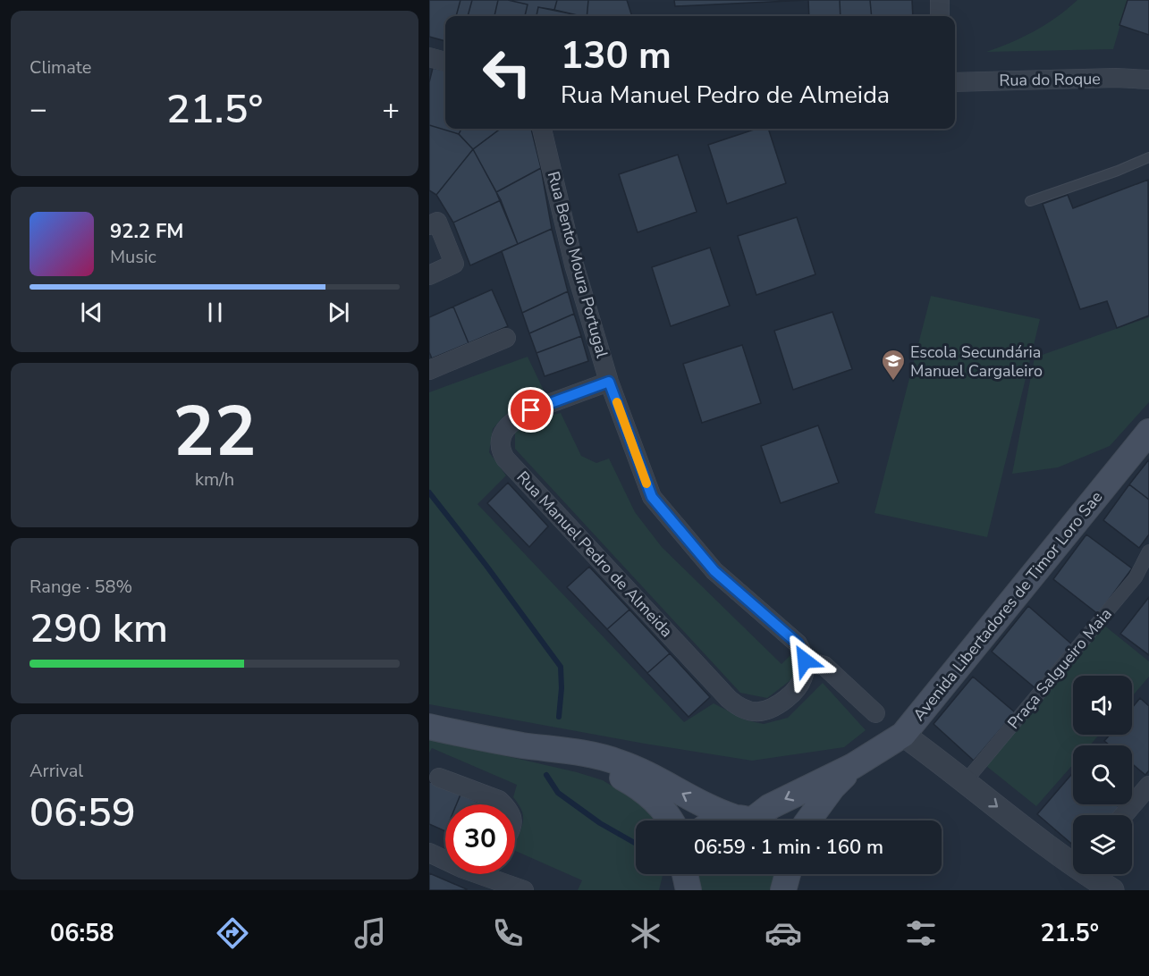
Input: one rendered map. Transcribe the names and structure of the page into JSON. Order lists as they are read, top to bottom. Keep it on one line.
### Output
{"streets":{"main road":["Avenida Libertadores de Timor Loro Sae"],"street":["Rua do Roque","Rua Bento Moura Portugal","Rua Manuel Pedro de Almeida","Praça Salgueiro Maia"]},"crossings":[["Rua Bento Moura Portugal","Rua Manuel Pedro de Almeida"]],"places":{"school or university":["Escola Secundária Manuel Cargaleiro"]},"page":{"tile":["Climate",["22","km/h"],["Range · 58%","290 km"],["Arrival","06:59"]],"turn":["130 m","Rua Manuel Pedro de Almeida"],"heat":["−","21.5°","+"],"song":["92.2 FM","Music"],"limit":"30","trip":"06:59 · 1 min · 160 m","tabs":["06:58","21.5°"]}}
